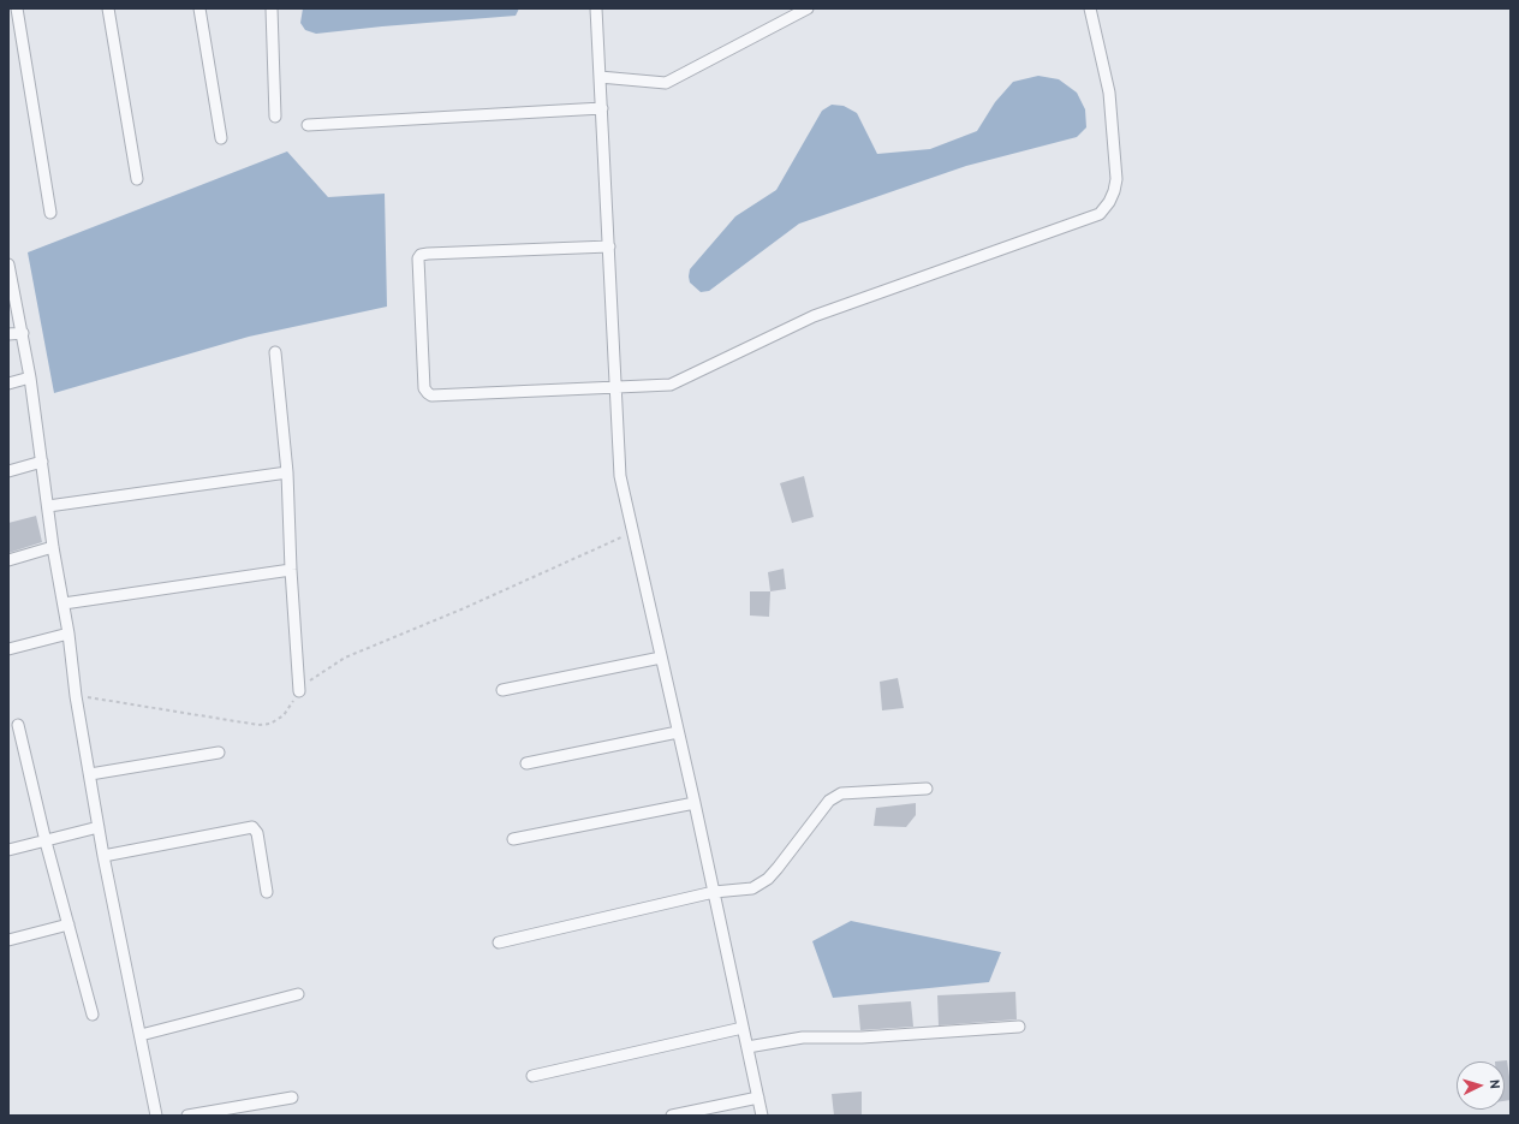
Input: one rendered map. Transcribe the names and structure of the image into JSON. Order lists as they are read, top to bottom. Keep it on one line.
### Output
{"north":"right"}
